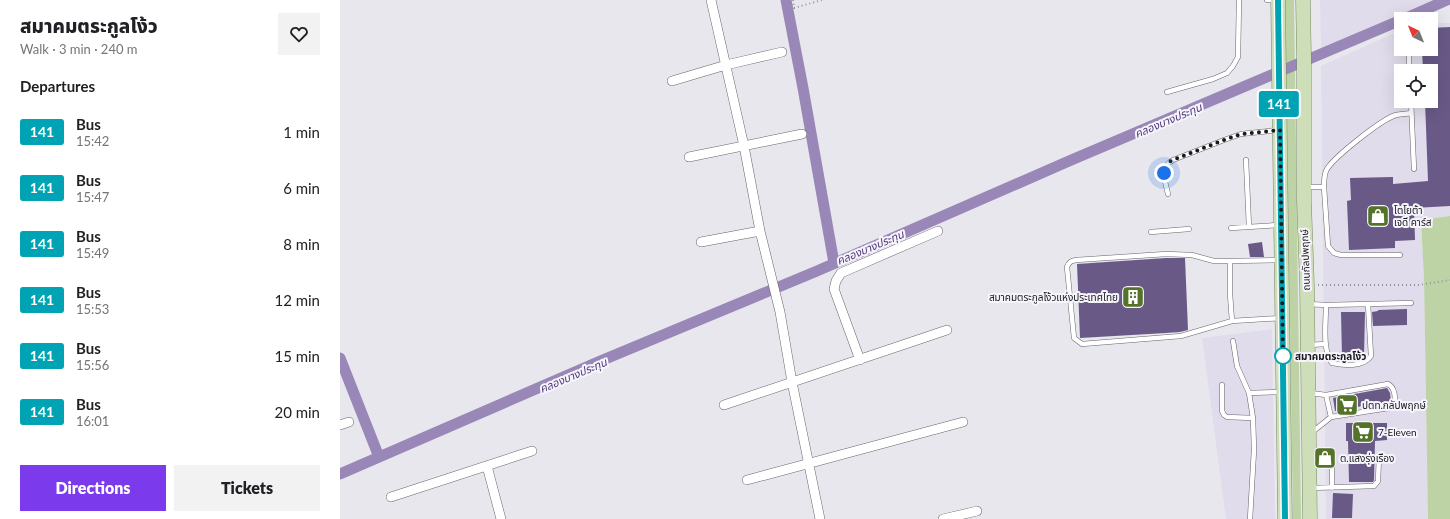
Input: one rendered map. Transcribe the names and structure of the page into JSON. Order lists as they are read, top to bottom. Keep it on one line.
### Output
{"streets":{"main road":["ถนนกัลปพฤกษ์"]},"water":["คลองบางประทุน"],"places":{"shop":["โตโยต้า เจดี คาร์ส","ต.แสงรุ่งเรือง"],"building":["สมาคมตระกูลโง้วแห่งประเทศไทย"],"other":["สมาคมตระกูลโง้ว"],"supermarket":["ปตท.กลัปพฤกษ์","7-Eleven"]},"lines":["bus line 141"],"north":"top left","page":{"heading":[["สมาคมตระกูลโง้ว","Walk · 3 min · 240 m"],"Departures"],"on_map":"141","list":[{"mark":"141","name":"Bus","note":"15:42","value":"1 min"},{"mark":"141","name":"Bus","note":"15:47","value":"6 min"},{"mark":"141","name":"Bus","note":"15:49","value":"8 min"},{"mark":"141","name":"Bus","note":"15:53","value":"12 min"},{"mark":"141","name":"Bus","note":"15:56","value":"15 min"},{"mark":"141","name":"Bus","note":"16:01","value":"20 min"}],"buttons":["Directions","Tickets"]}}
